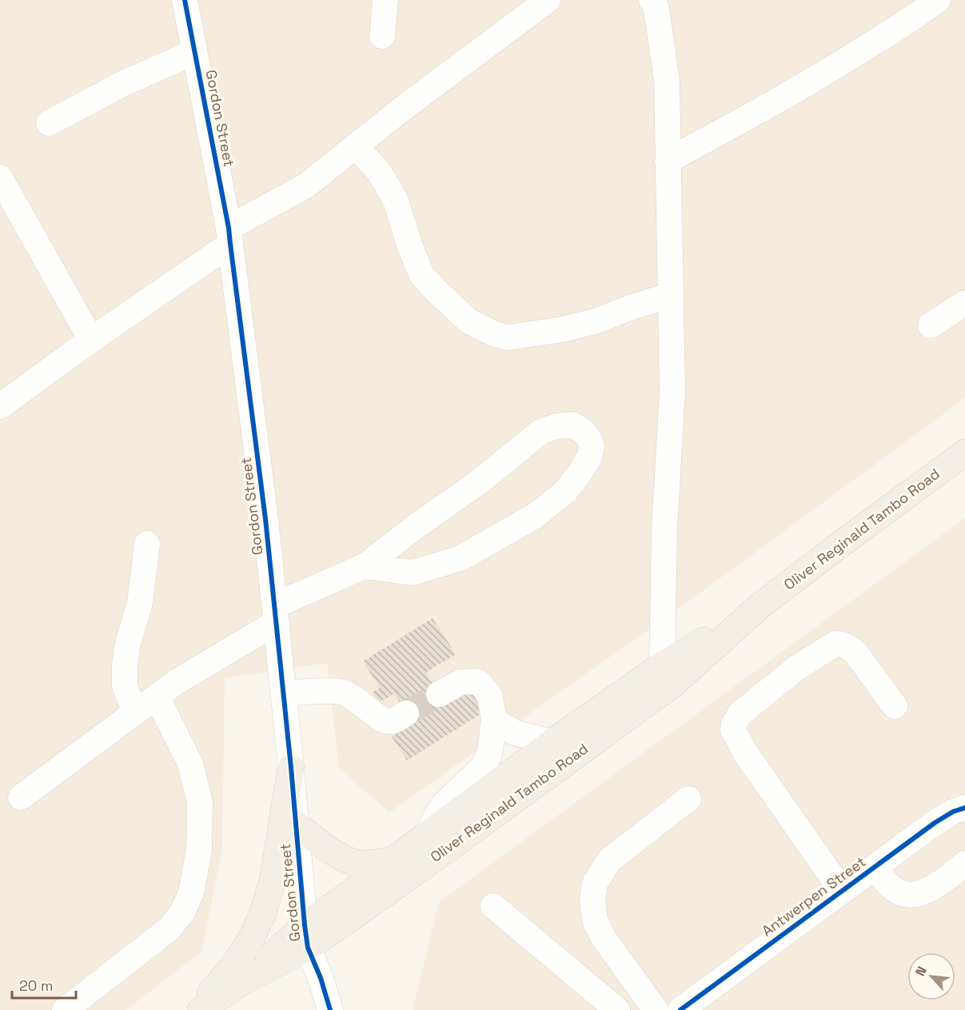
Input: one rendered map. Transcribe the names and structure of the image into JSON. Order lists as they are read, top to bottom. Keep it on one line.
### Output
{"streets":{"main road":["Oliver Reginald Tambo Road"],"street":["Gordon Street","Antwerpen Street"]},"crossings":[["Gordon Street","Oliver Reginald Tambo Road"]],"scale_bar":"20 m","north":"top left"}
